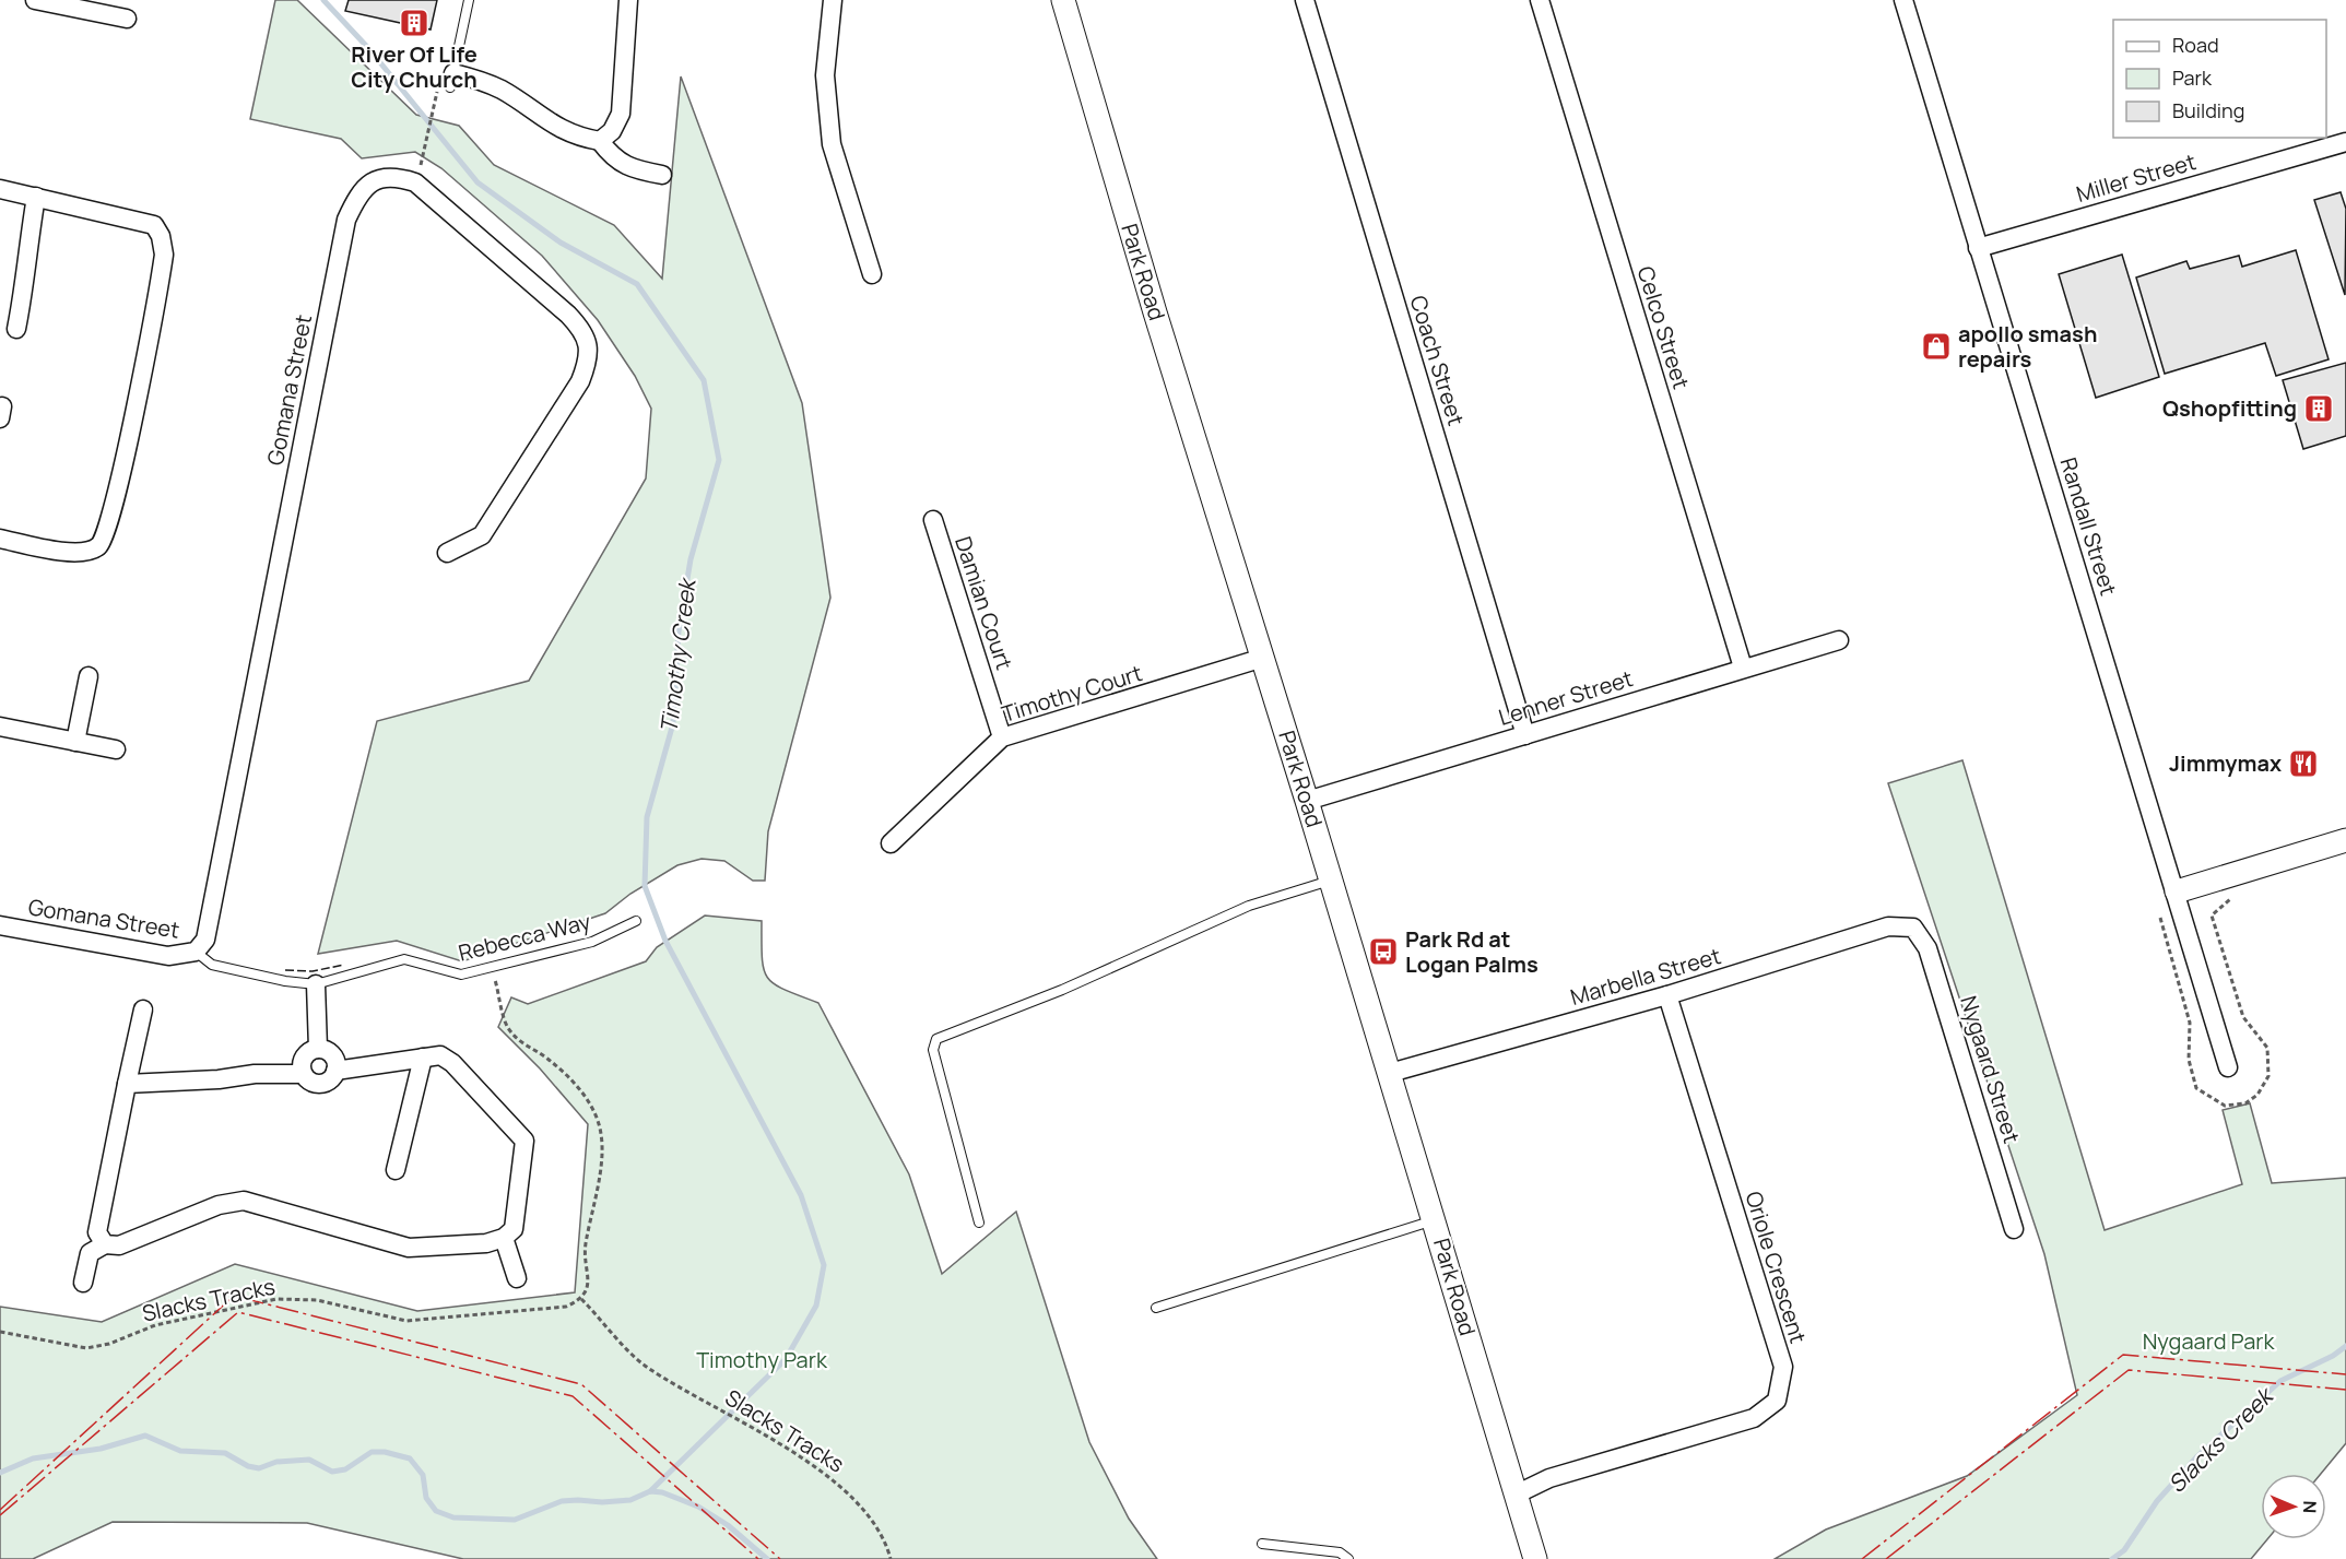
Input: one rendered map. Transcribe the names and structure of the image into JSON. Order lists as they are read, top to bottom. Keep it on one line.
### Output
{"streets":{"street":["Miller Street","Park Road","Celco Street","Coach Street","Gomana Street","Randall Street","Damian Court","Timothy Court","Lenner Street","Marbella Street","Nygaard Street","Oriole Crescent"],"lane":["Rebecca Way"],"path":["Slacks Tracks"]},"crossings":[["Miller Street","Randall Street"],["Park Road","Timothy Court"],["Park Road","Lenner Street"],["Park Road","Marbella Street"],["Park Road","Oriole Crescent"],["Celco Street","Lenner Street"],["Coach Street","Lenner Street"],["Gomana Street","Rebecca Way"],["Damian Court","Timothy Court"],["Marbella Street","Nygaard Street"],["Marbella Street","Oriole Crescent"]],"water":["Timothy Creek","Slacks Creek"],"parks":["Nygaard Park","Timothy Park"],"places":{"building":["River Of Life City Church","Qshopfitting"],"shop":["apollo smash repairs"],"restaurant":["Jimmymax"],"bus stop":["Park Rd at Logan Palms"]},"legend":["Road","Park","Building"],"north":"right"}
